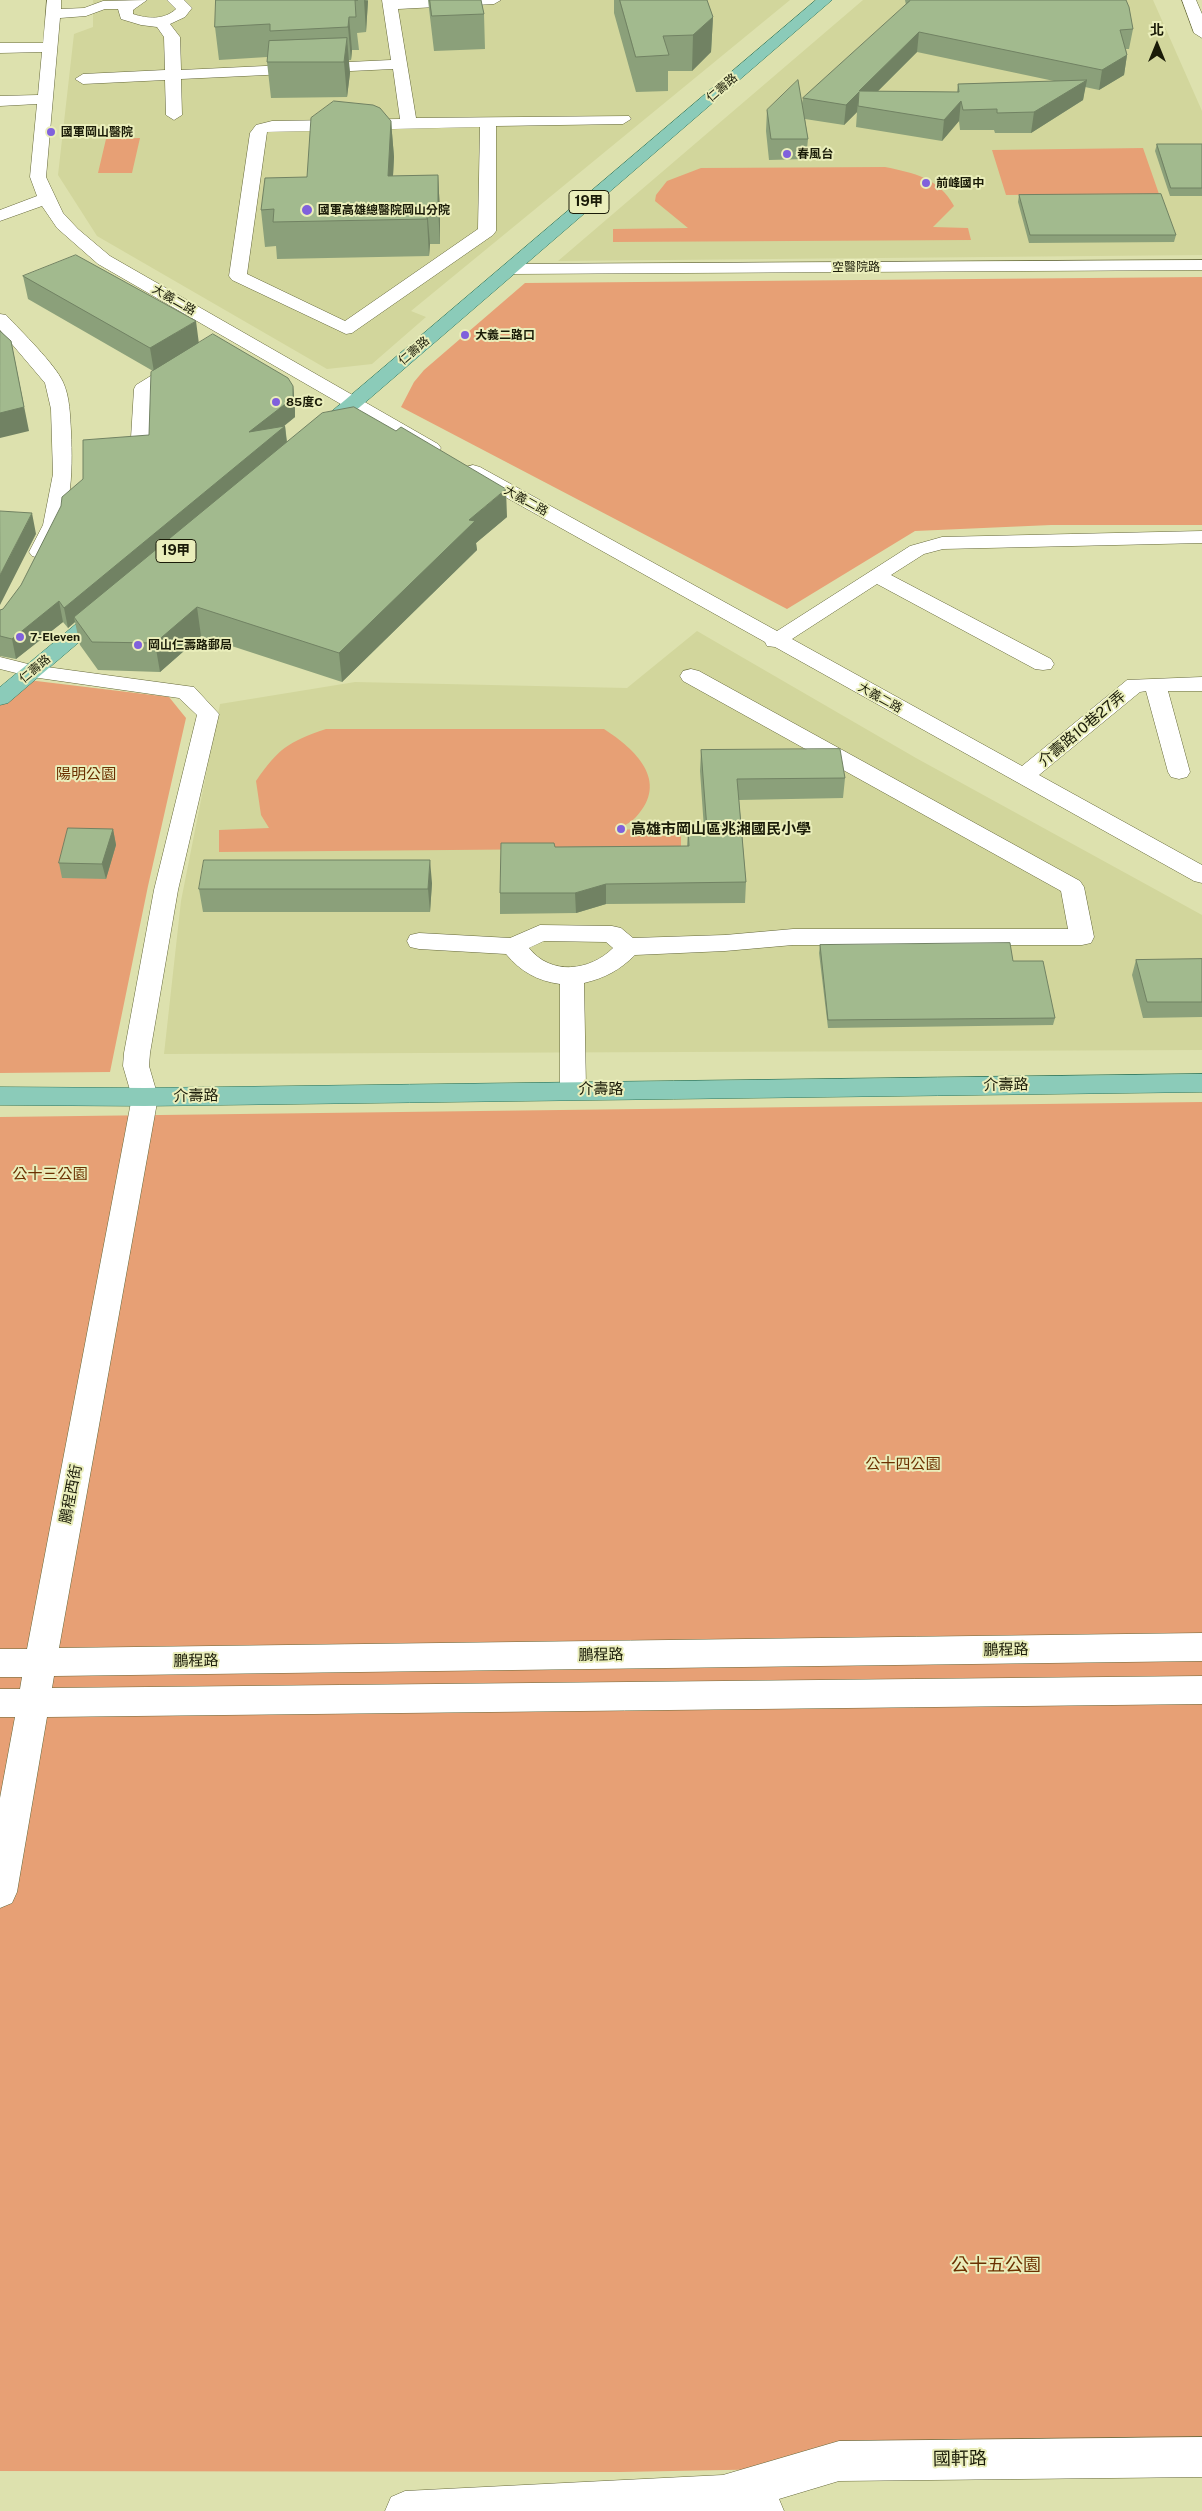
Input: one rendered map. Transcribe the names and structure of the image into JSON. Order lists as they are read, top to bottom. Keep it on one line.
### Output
{"streets":{"main road":["仁壽路","19甲","介壽路"],"street":["空醫院路","大義二路","介壽路10巷27弄","鵬程西街","鵬程路","國軒路"]},"crossings":[["仁壽路","空醫院路"],["仁壽路","大義二路"],["大義二路","介壽路10巷27弄"],["介壽路","鵬程西街"],["鵬程西街","鵬程路"]],"parks":["陽明公園","公十三公園","公十四公園","公十五公園"],"places":["國軍岡山醫院","春風台","前峰國中","國軍高雄總醫院岡山分院","大義二路口","85度C","7-Eleven","岡山仁壽路郵局","高雄市岡山區兆湘國民小學"],"north":"top"}
